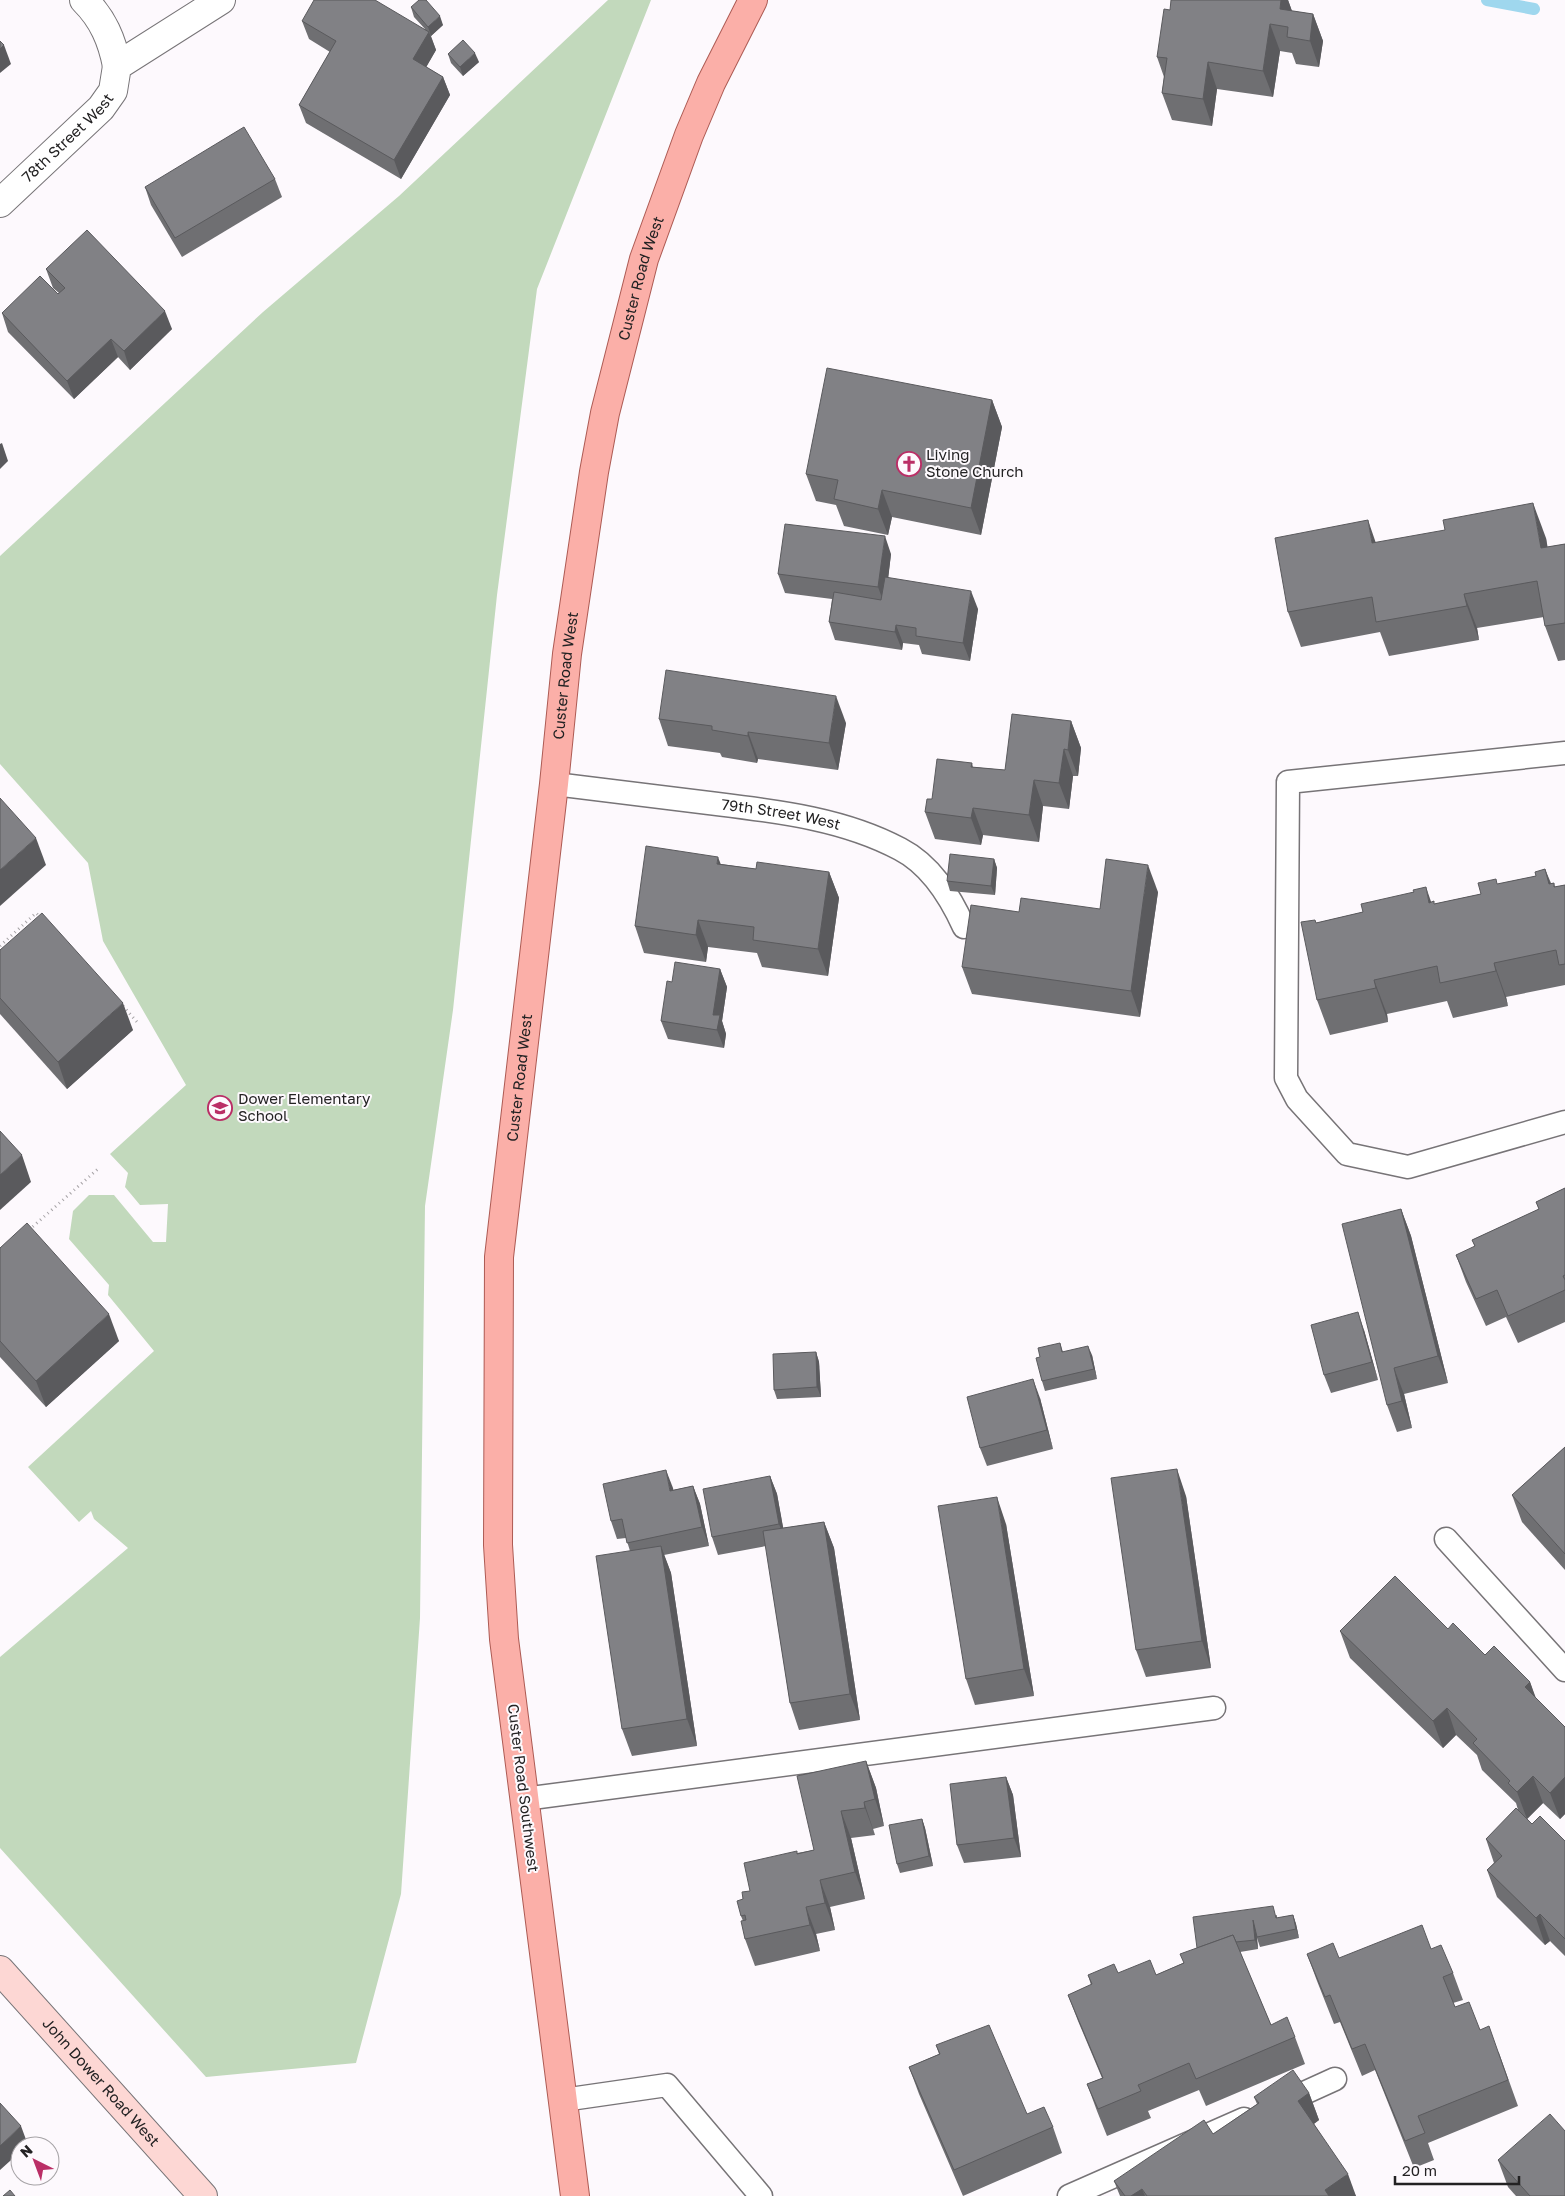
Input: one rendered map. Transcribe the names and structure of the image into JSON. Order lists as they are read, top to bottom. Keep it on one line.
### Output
{"streets":{"main road":["Custer Road West","Custer Road Southwest"],"street":["78th Street West","John Dower Road West"],"lane":["79th Street West"]},"crossings":[["Custer Road West","79th Street West"],["Custer Road West","Custer Road Southwest"]],"places":{"church":["Living Stone Church"],"school or university":["Dower Elementary School"]},"scale_bar":"20 m","north":"top left"}
